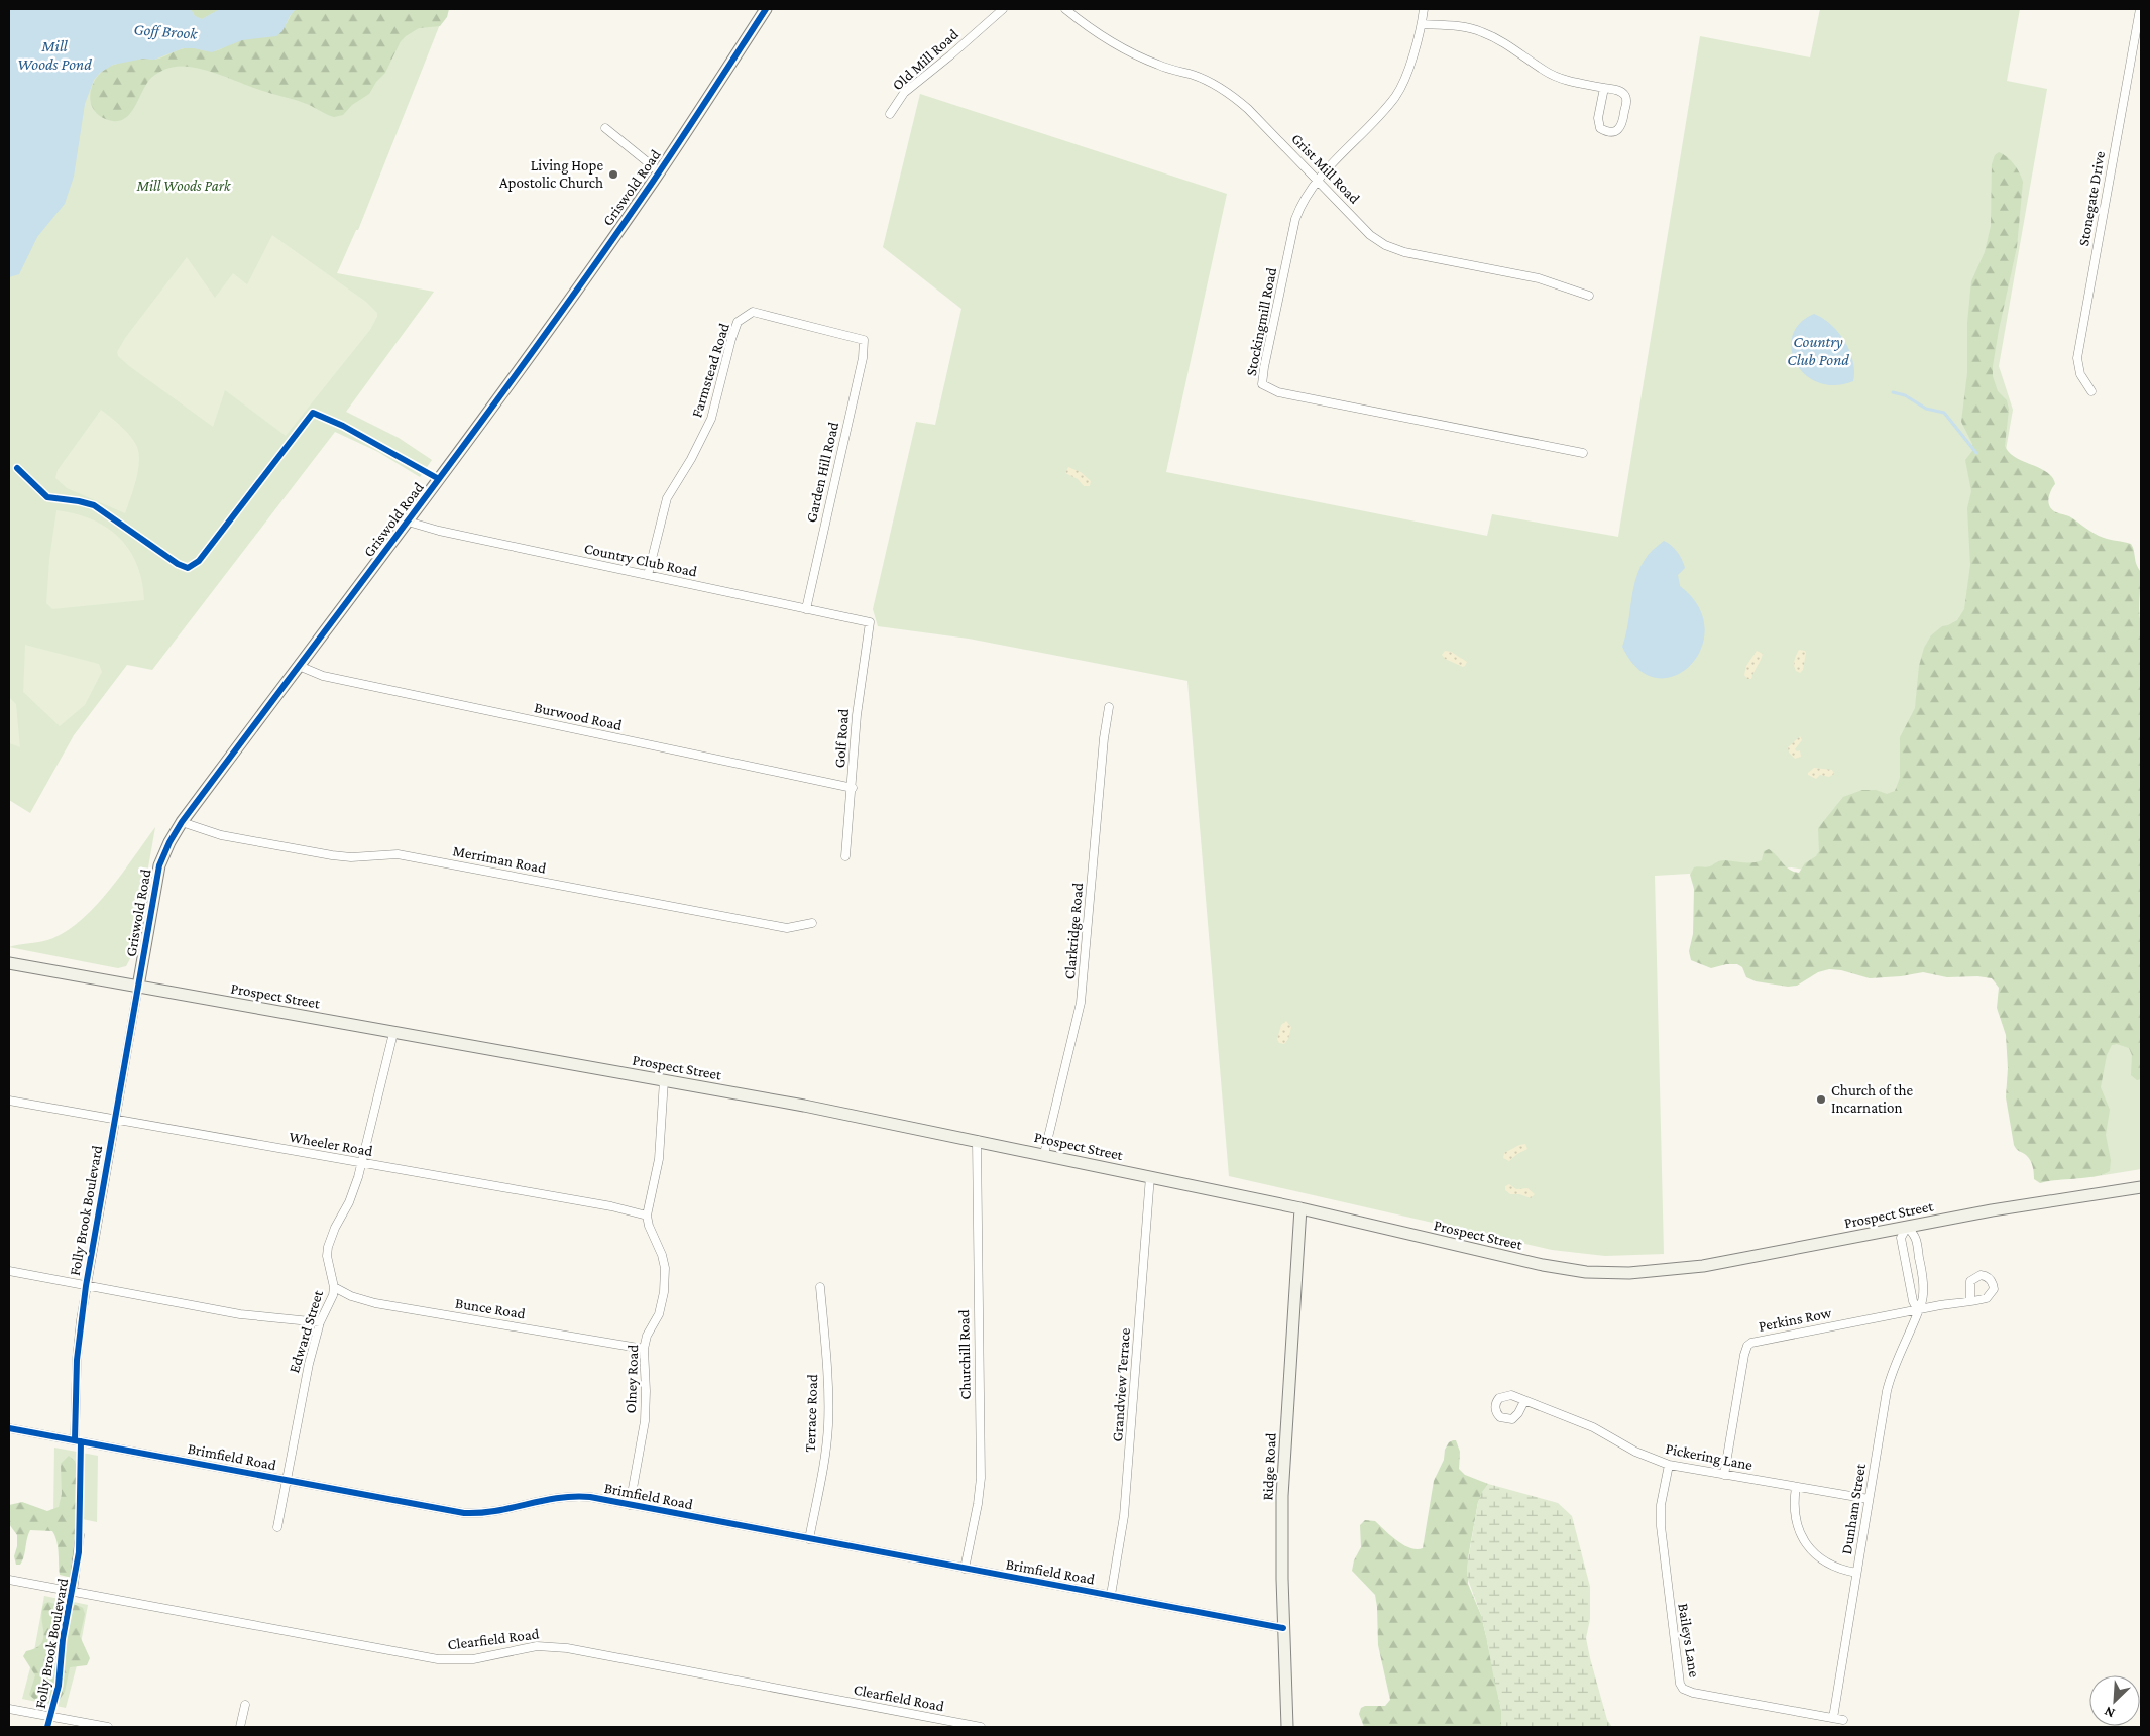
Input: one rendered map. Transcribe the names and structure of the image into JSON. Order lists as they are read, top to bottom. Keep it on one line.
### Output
{"streets":{"main road":["Griswold Road","Prospect Street","Ridge Road"],"street":["Old Mill Road","Grist Mill Road","Stonegate Drive","Stockingmill Road","Farmstead Road","Garden Hill Road","Country Club Road","Burwood Road","Golf Road","Merriman Road","Clarkridge Road","Wheeler Road","Folly Brook Boulevard","Bunce Road","Perkins Row","Edward Street","Churchill Road","Olney Road","Grandview Terrace","Terrace Road","Brimfield Road","Pickering Lane","Dunham Street","Clearfield Road","Baileys Lane"]},"crossings":[["Grist Mill Road","Stockingmill Road"],["Griswold Road","Country Club Road"],["Griswold Road","Burwood Road"],["Griswold Road","Merriman Road"],["Griswold Road","Prospect Street"],["Griswold Road","Folly Brook Boulevard"],["Farmstead Road","Garden Hill Road"],["Farmstead Road","Country Club Road"],["Garden Hill Road","Country Club Road"],["Country Club Road","Golf Road"],["Burwood Road","Golf Road"],["Clarkridge Road","Prospect Street"],["Prospect Street","Folly Brook Boulevard"],["Prospect Street","Edward Street"],["Prospect Street","Churchill Road"],["Prospect Street","Grandview Terrace"],["Prospect Street","Ridge Road"],["Prospect Street","Dunham Street"],["Wheeler Road","Folly Brook Boulevard"],["Wheeler Road","Edward Street"],["Wheeler Road","Olney Road"],["Folly Brook Boulevard","Brimfield Road"],["Folly Brook Boulevard","Clearfield Road"],["Bunce Road","Edward Street"],["Bunce Road","Olney Road"],["Perkins Row","Pickering Lane"],["Perkins Row","Dunham Street"],["Edward Street","Brimfield Road"],["Churchill Road","Brimfield Road"],["Olney Road","Brimfield Road"],["Grandview Terrace","Brimfield Road"],["Terrace Road","Brimfield Road"],["Brimfield Road","Ridge Road"],["Pickering Lane","Dunham Street"],["Pickering Lane","Baileys Lane"],["Dunham Street","Baileys Lane"]],"water":["Goff Brook","Mill Woods Pond","Country Club Pond"],"parks":["Mill Woods Park"],"places":["Living Hope Apostolic Church","Church of the Incarnation"],"north":"bottom left"}
